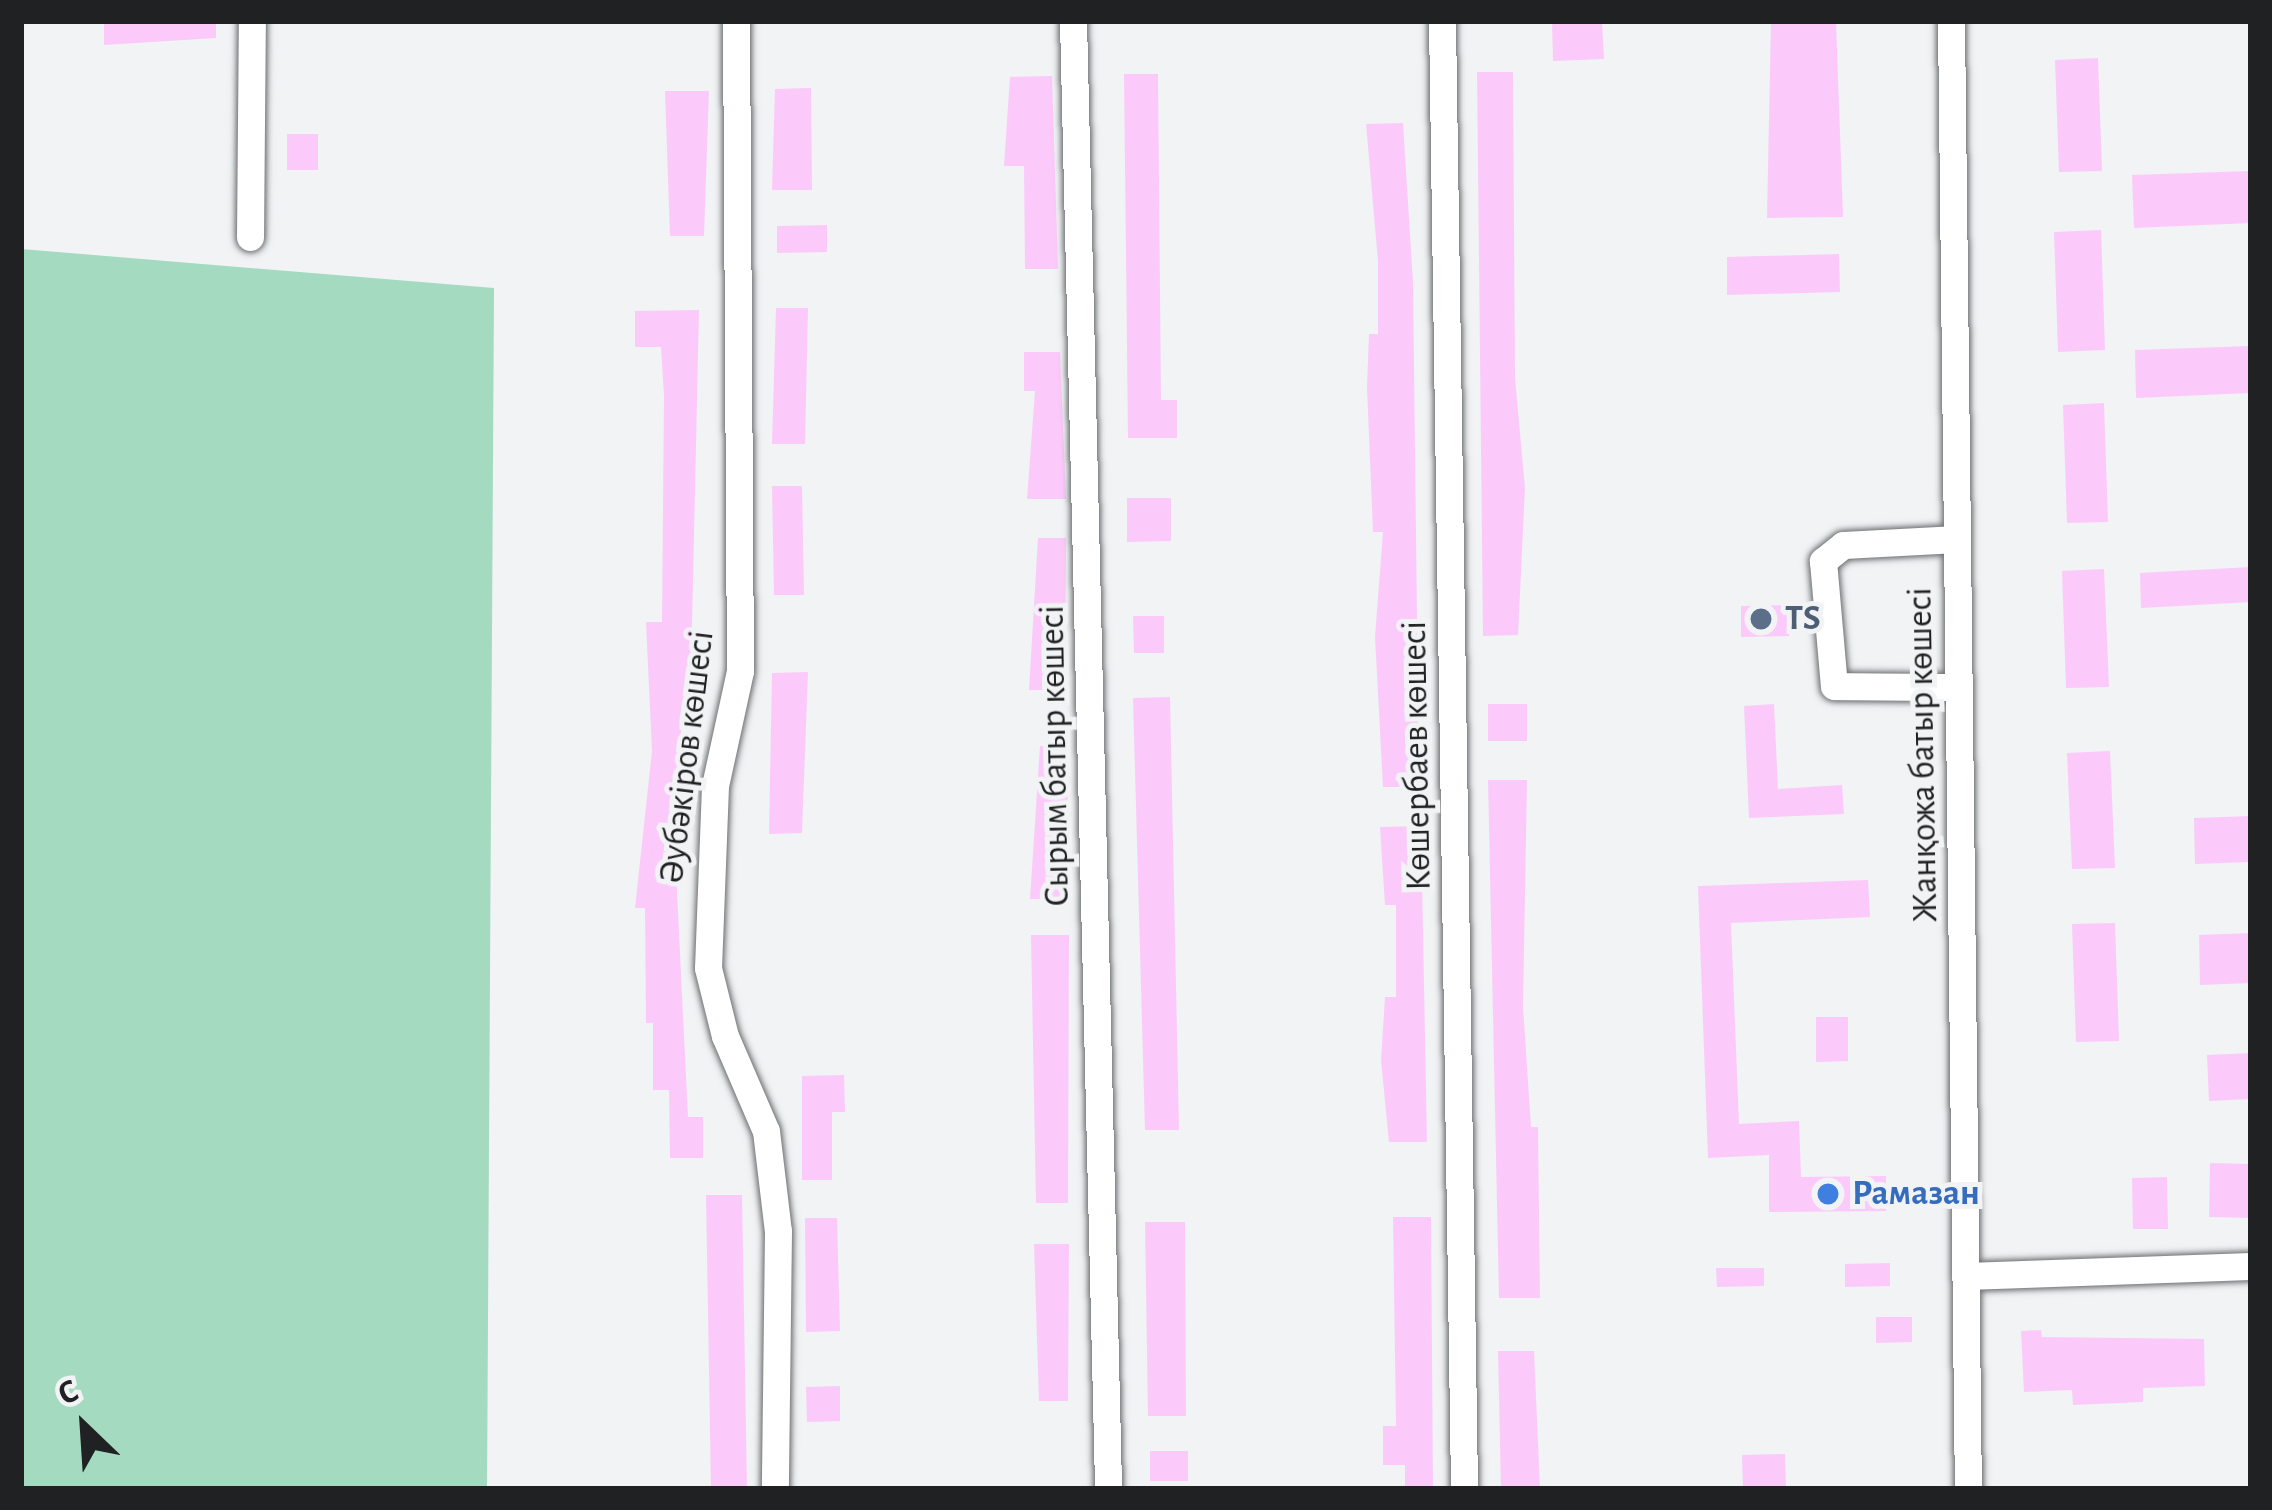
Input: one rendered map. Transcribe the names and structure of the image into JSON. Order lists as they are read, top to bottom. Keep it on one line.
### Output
{"streets":{"street":["Жанқожа батыр көшесі","Сырым батыр көшесі","Көшербаев көшесі","Әубәкіров көшесі"]},"places":["TS","Рамазан"],"north":"top left"}
